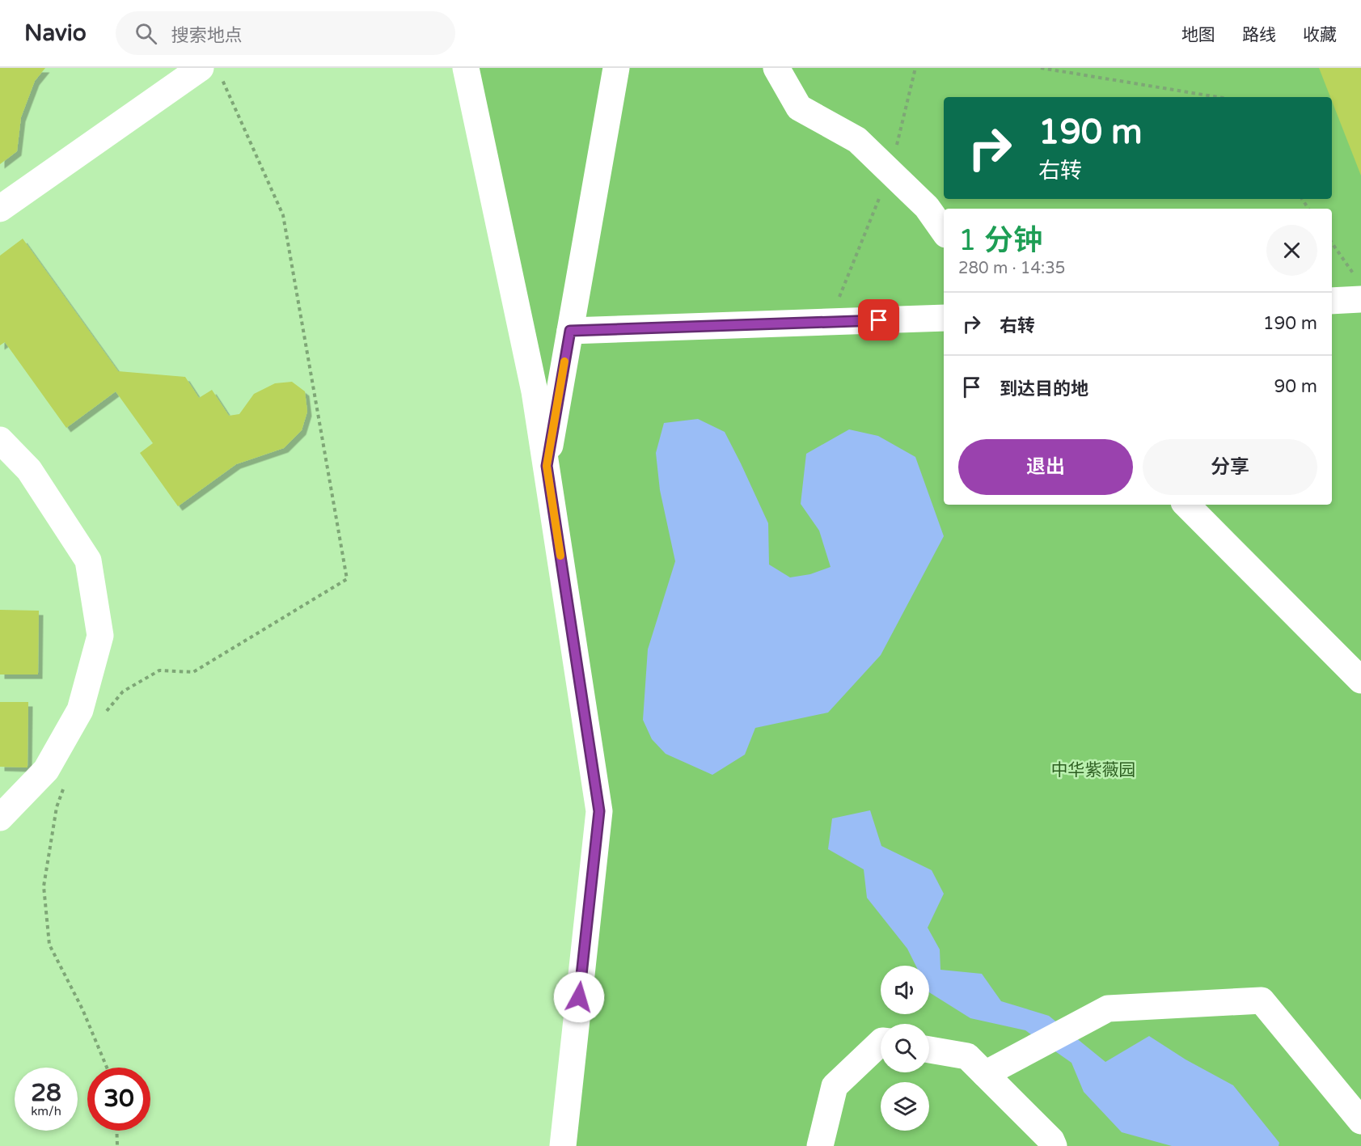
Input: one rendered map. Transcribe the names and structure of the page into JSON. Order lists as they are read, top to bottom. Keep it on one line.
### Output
{"parks":["中华紫薇园"],"page":{"header":"Navio","search":"搜索地点","nav":["地图","路线","收藏"],"turn":["190 m","右转"],"heading":["1 分钟","280 m · 14:35"],"list":[{"name":"右转","value":"190 m"},{"name":"到达目的地","value":"90 m"}],"buttons":["退出","分享"],"speed":"28 km/h","limit":"30"}}
